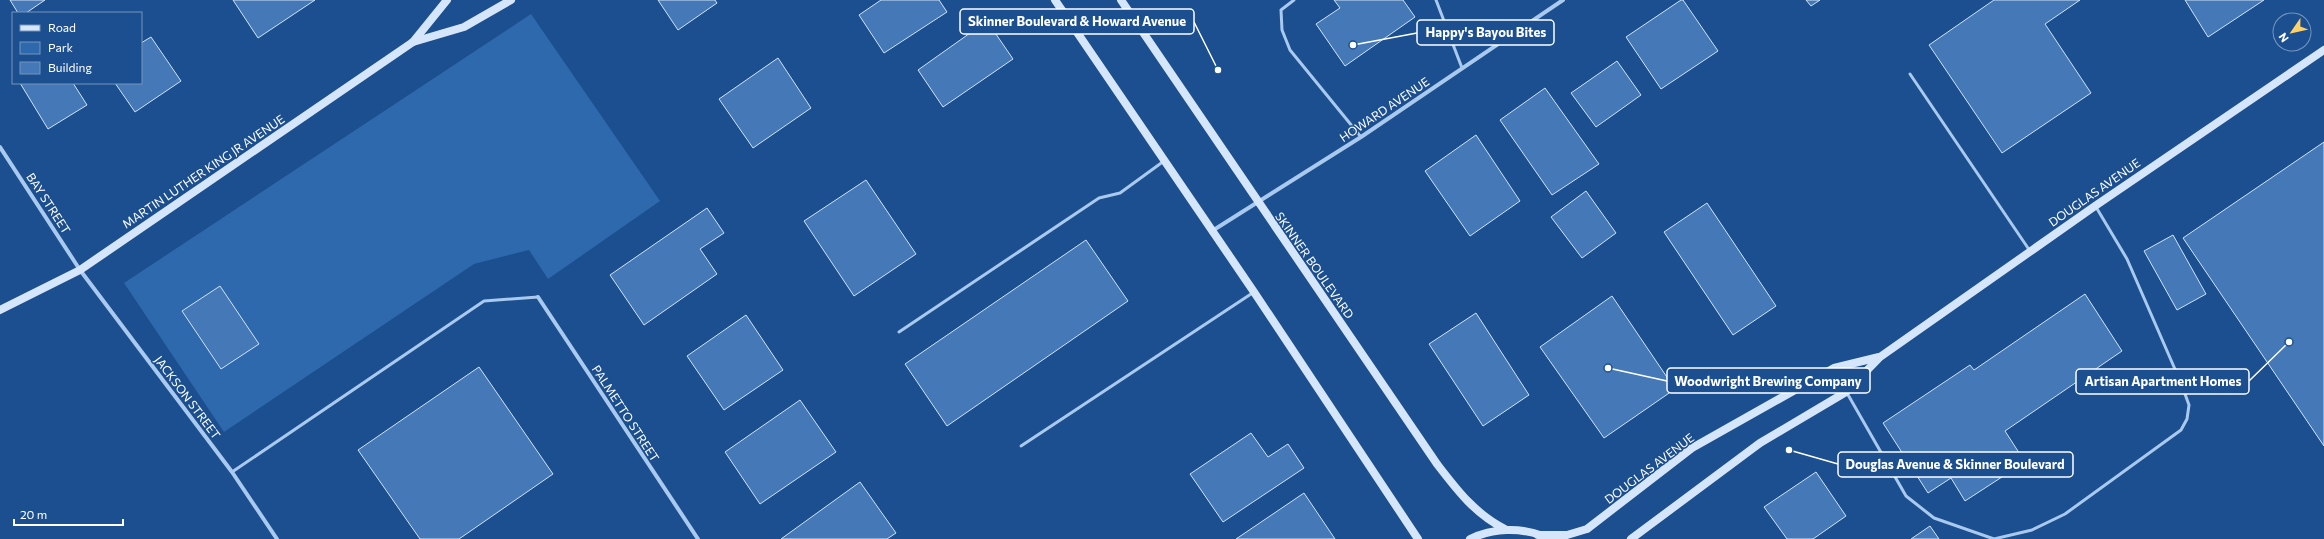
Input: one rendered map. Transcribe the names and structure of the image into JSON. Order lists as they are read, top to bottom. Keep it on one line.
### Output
{"streets":{"street":["HOWARD AVENUE","MARTIN LUTHER KING JR AVENUE","DOUGLAS AVENUE","BAY STREET","SKINNER BOULEVARD","JACKSON STREET","PALMETTO STREET"]},"crossings":[["HOWARD AVENUE","SKINNER BOULEVARD"],["MARTIN LUTHER KING JR AVENUE","BAY STREET"],["MARTIN LUTHER KING JR AVENUE","JACKSON STREET"],["DOUGLAS AVENUE","SKINNER BOULEVARD"],["BAY STREET","JACKSON STREET"]],"places":["Happy's Bayou Bites","Skinner Boulevard & Howard Avenue","Artisan Apartment Homes","Woodwright Brewing Company","Douglas Avenue & Skinner Boulevard"],"legend":["Road","Park","Building"],"scale_bar":"20 m","north":"bottom left"}
